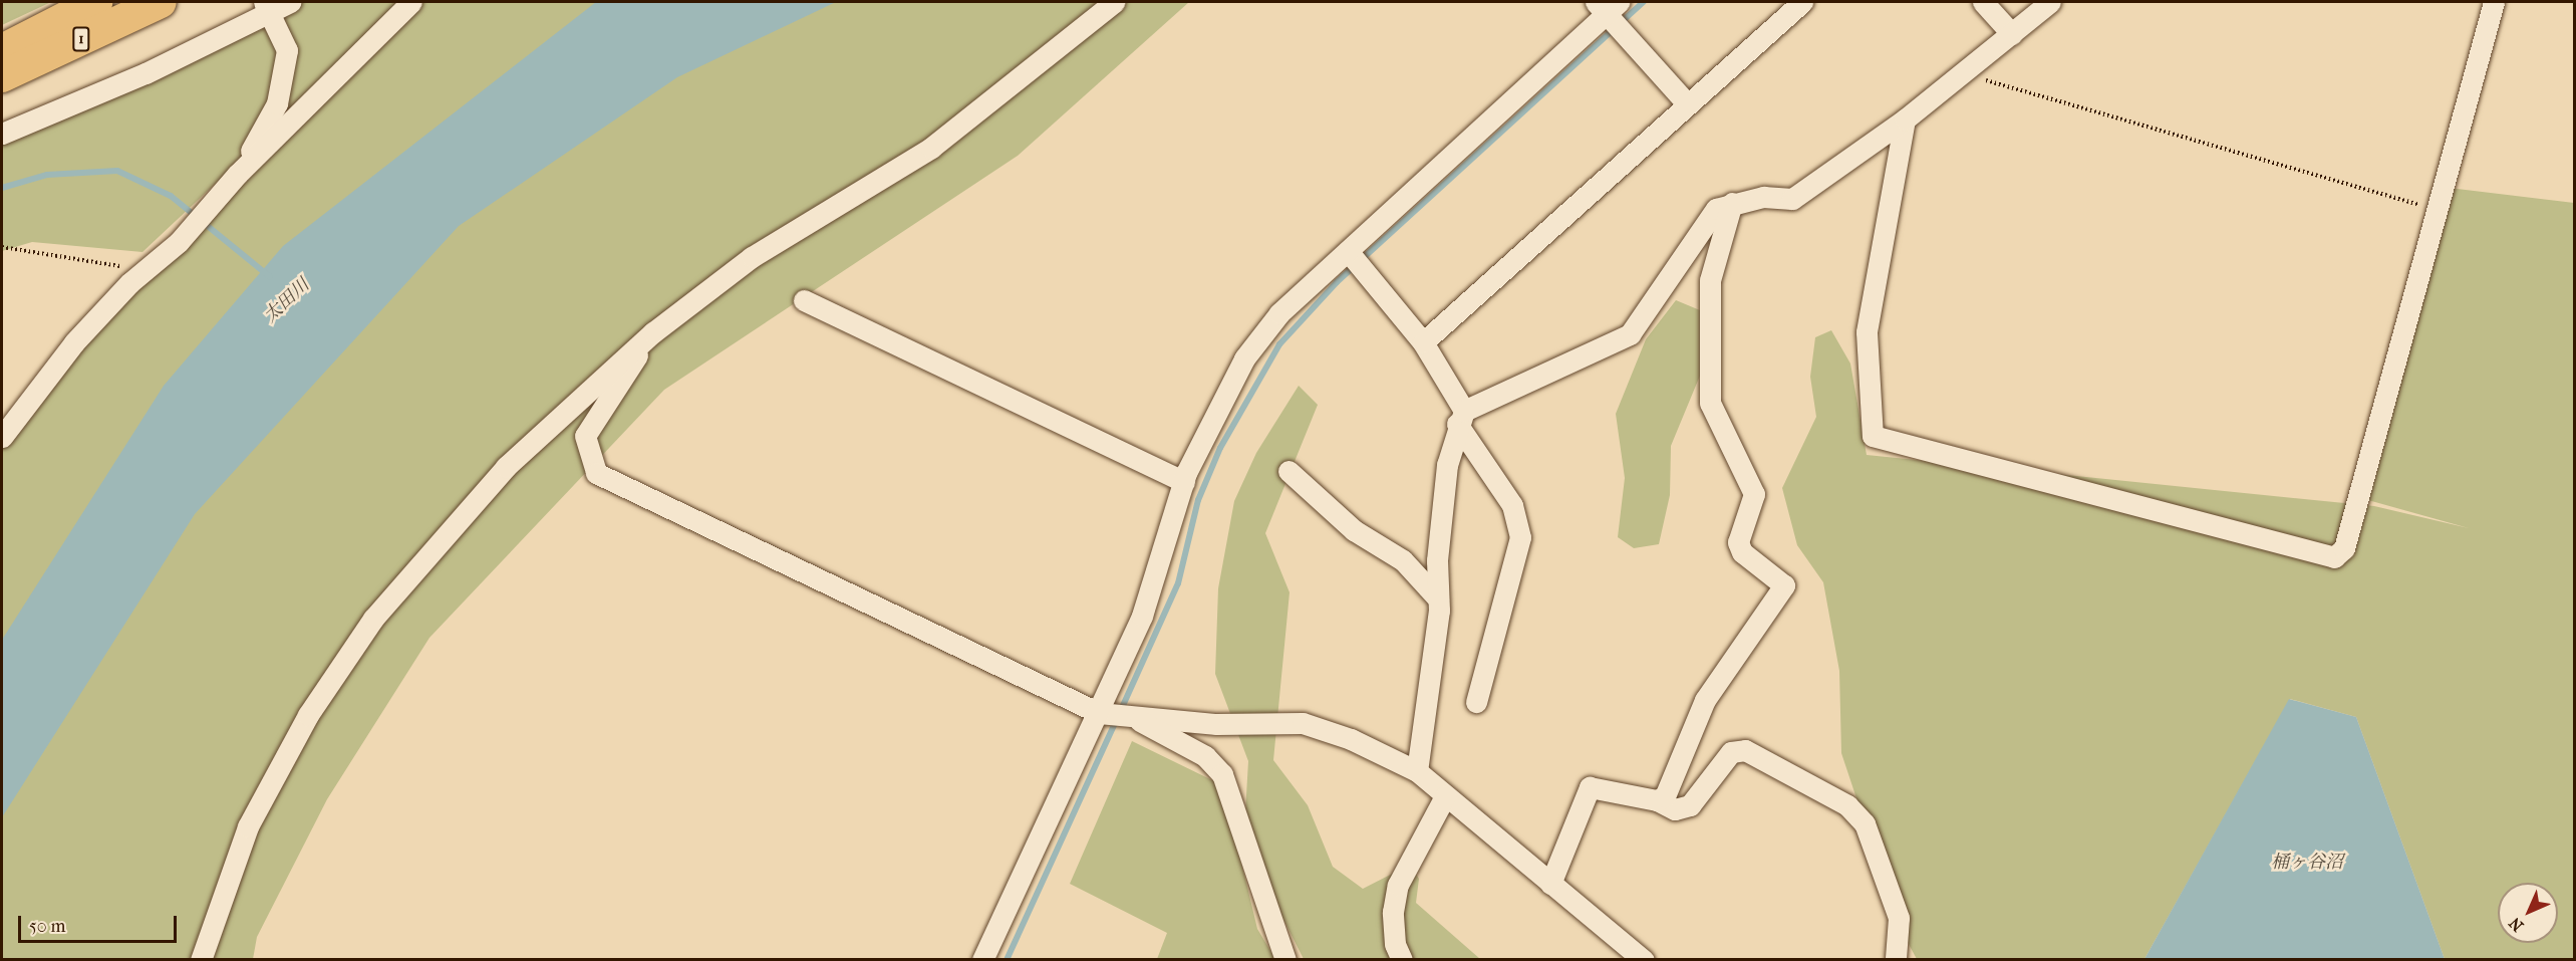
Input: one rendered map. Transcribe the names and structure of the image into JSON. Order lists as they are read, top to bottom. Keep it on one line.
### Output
{"streets":{"highway":["1"]},"water":["太田川","桶ヶ谷沼"],"scale_bar":"50 m","north":"bottom left"}
